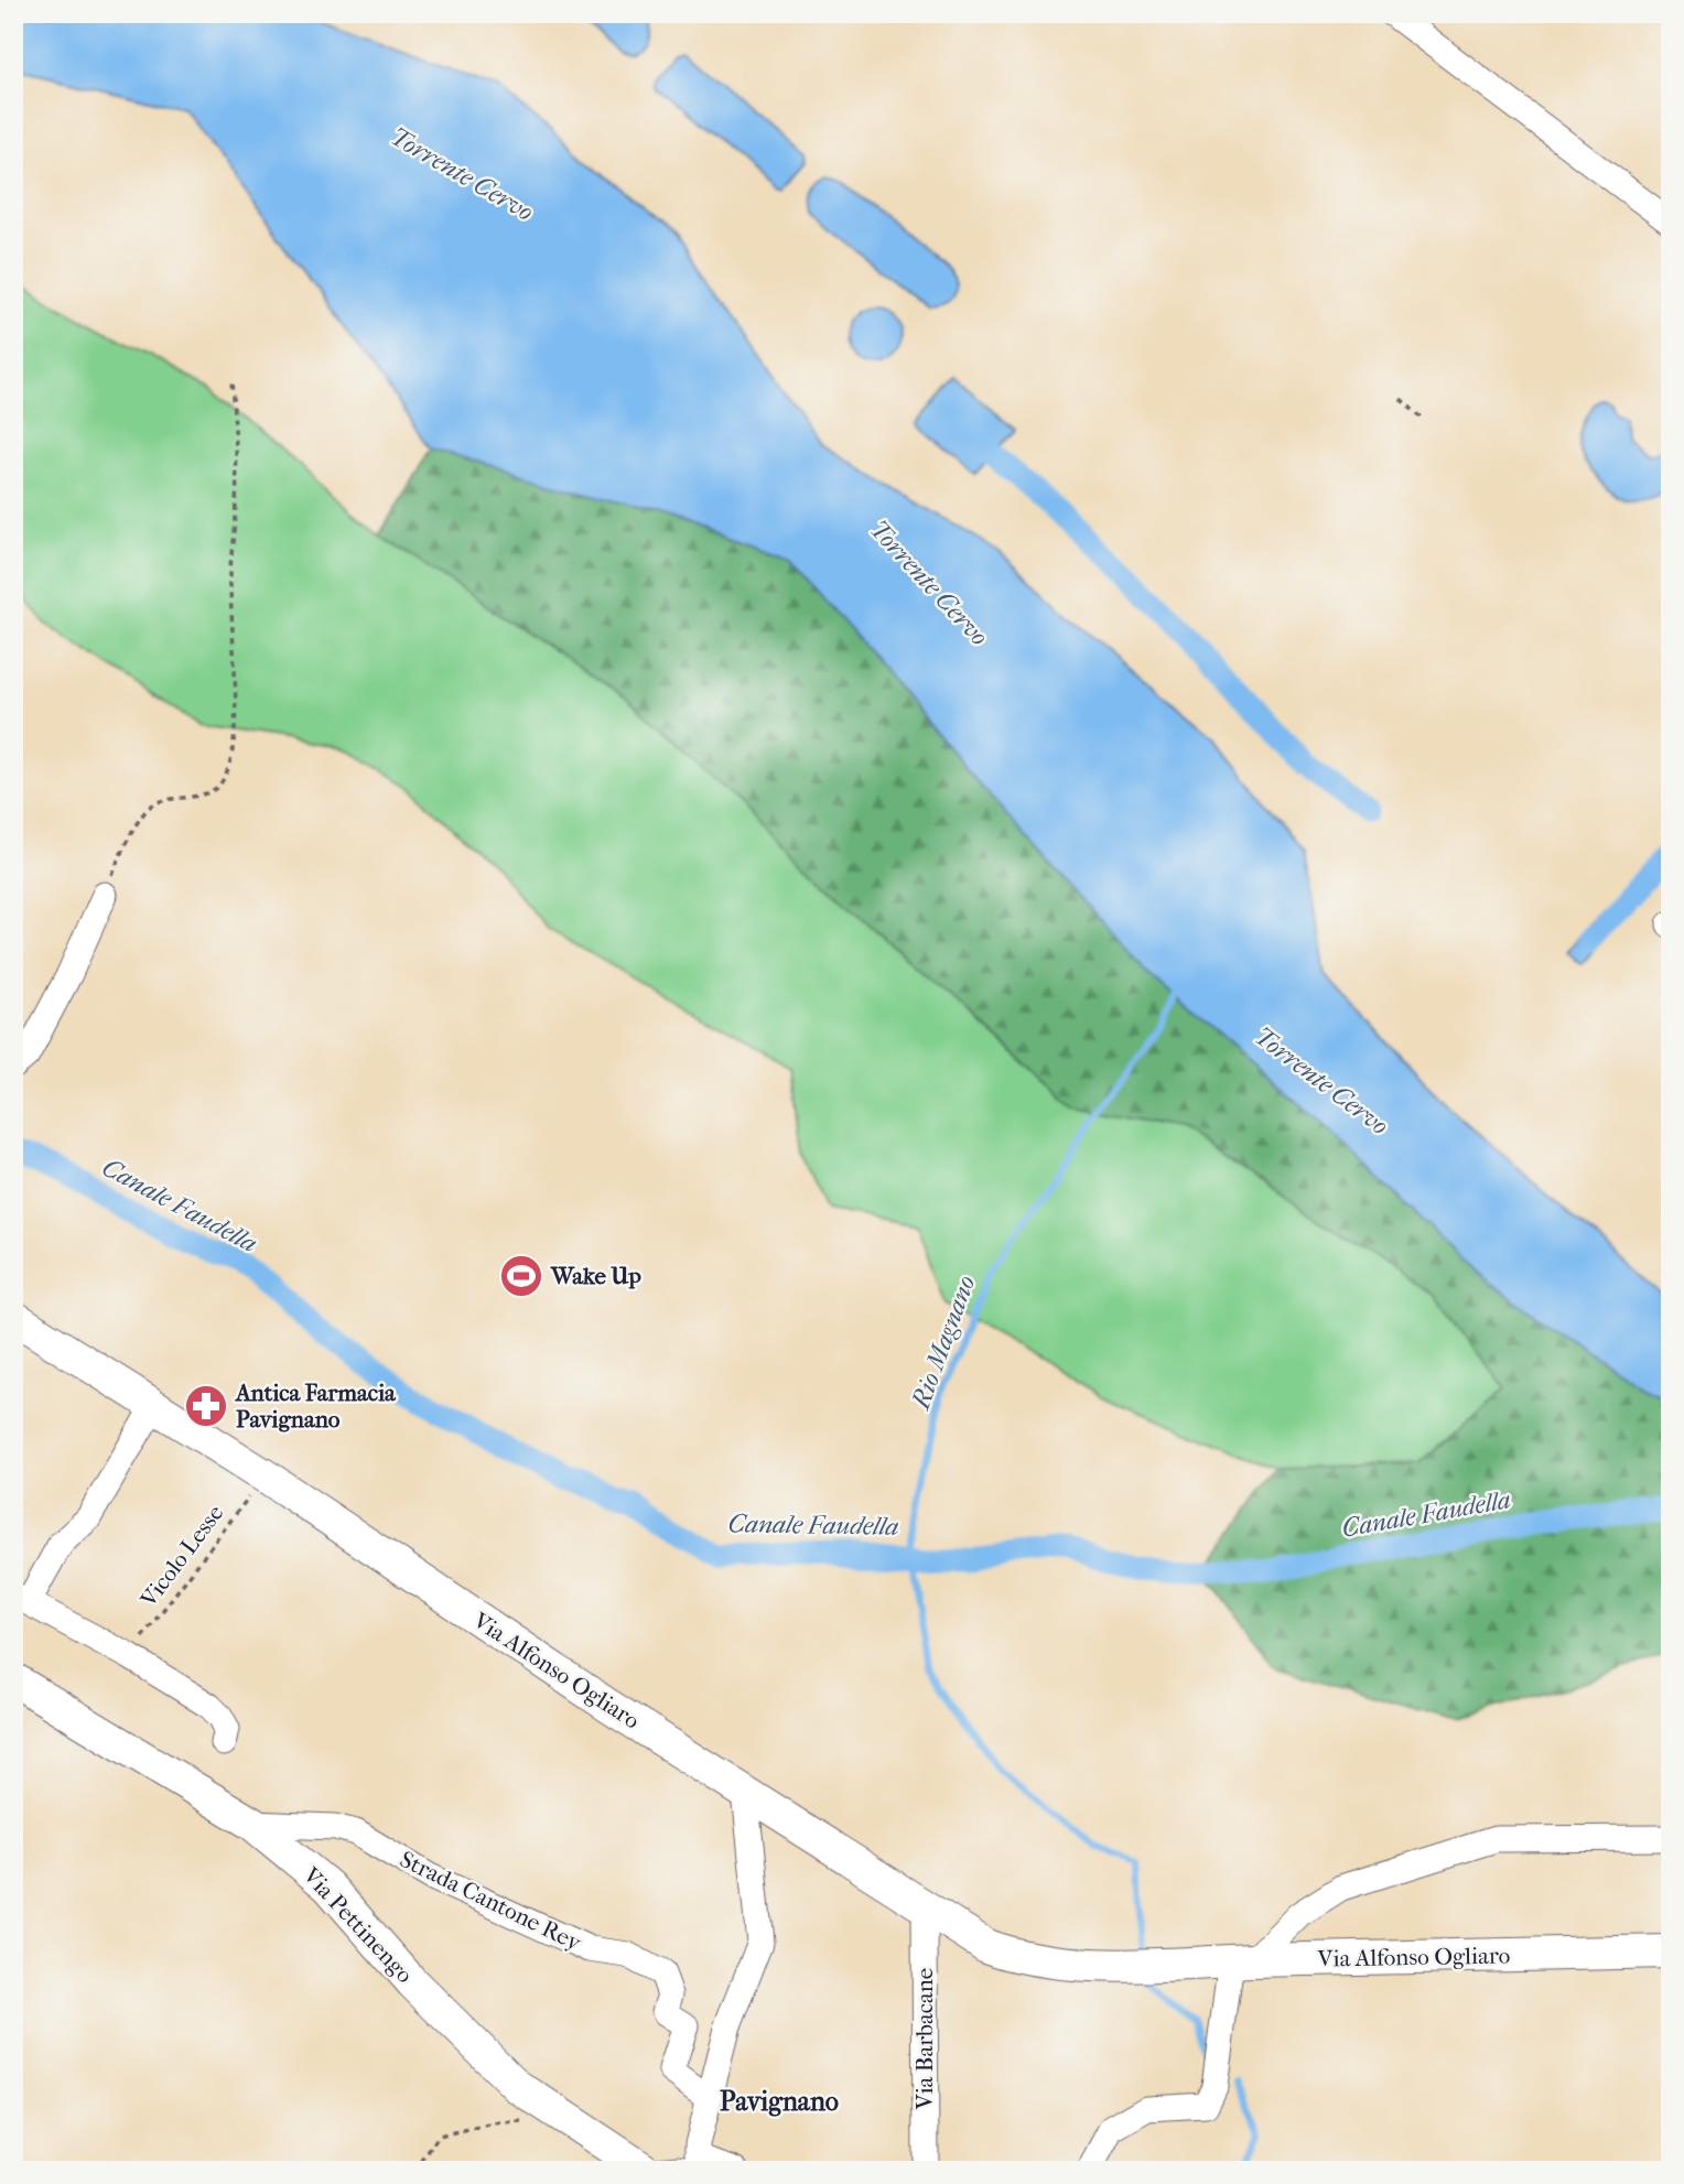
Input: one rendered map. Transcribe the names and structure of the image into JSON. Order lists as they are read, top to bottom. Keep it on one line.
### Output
{"streets":{"main road":["Via Alfonso Ogliaro","Via Pettinengo"],"street":["Strada Cantone Rey","Via Barbacane"],"path":["Vicolo Lesse"]},"crossings":[["Vicolo Lesse","Via Alfonso Ogliaro"],["Via Alfonso Ogliaro","Via Barbacane"],["Strada Cantone Rey","Via Pettinengo"]],"districts":["Pavignano"],"water":["Torrente Cervo","Canale Faudella","Rio Magnano"],"places":{"sports":["Wake Up"],"pharmacy":["Antica Farmacia Pavignano"]}}
